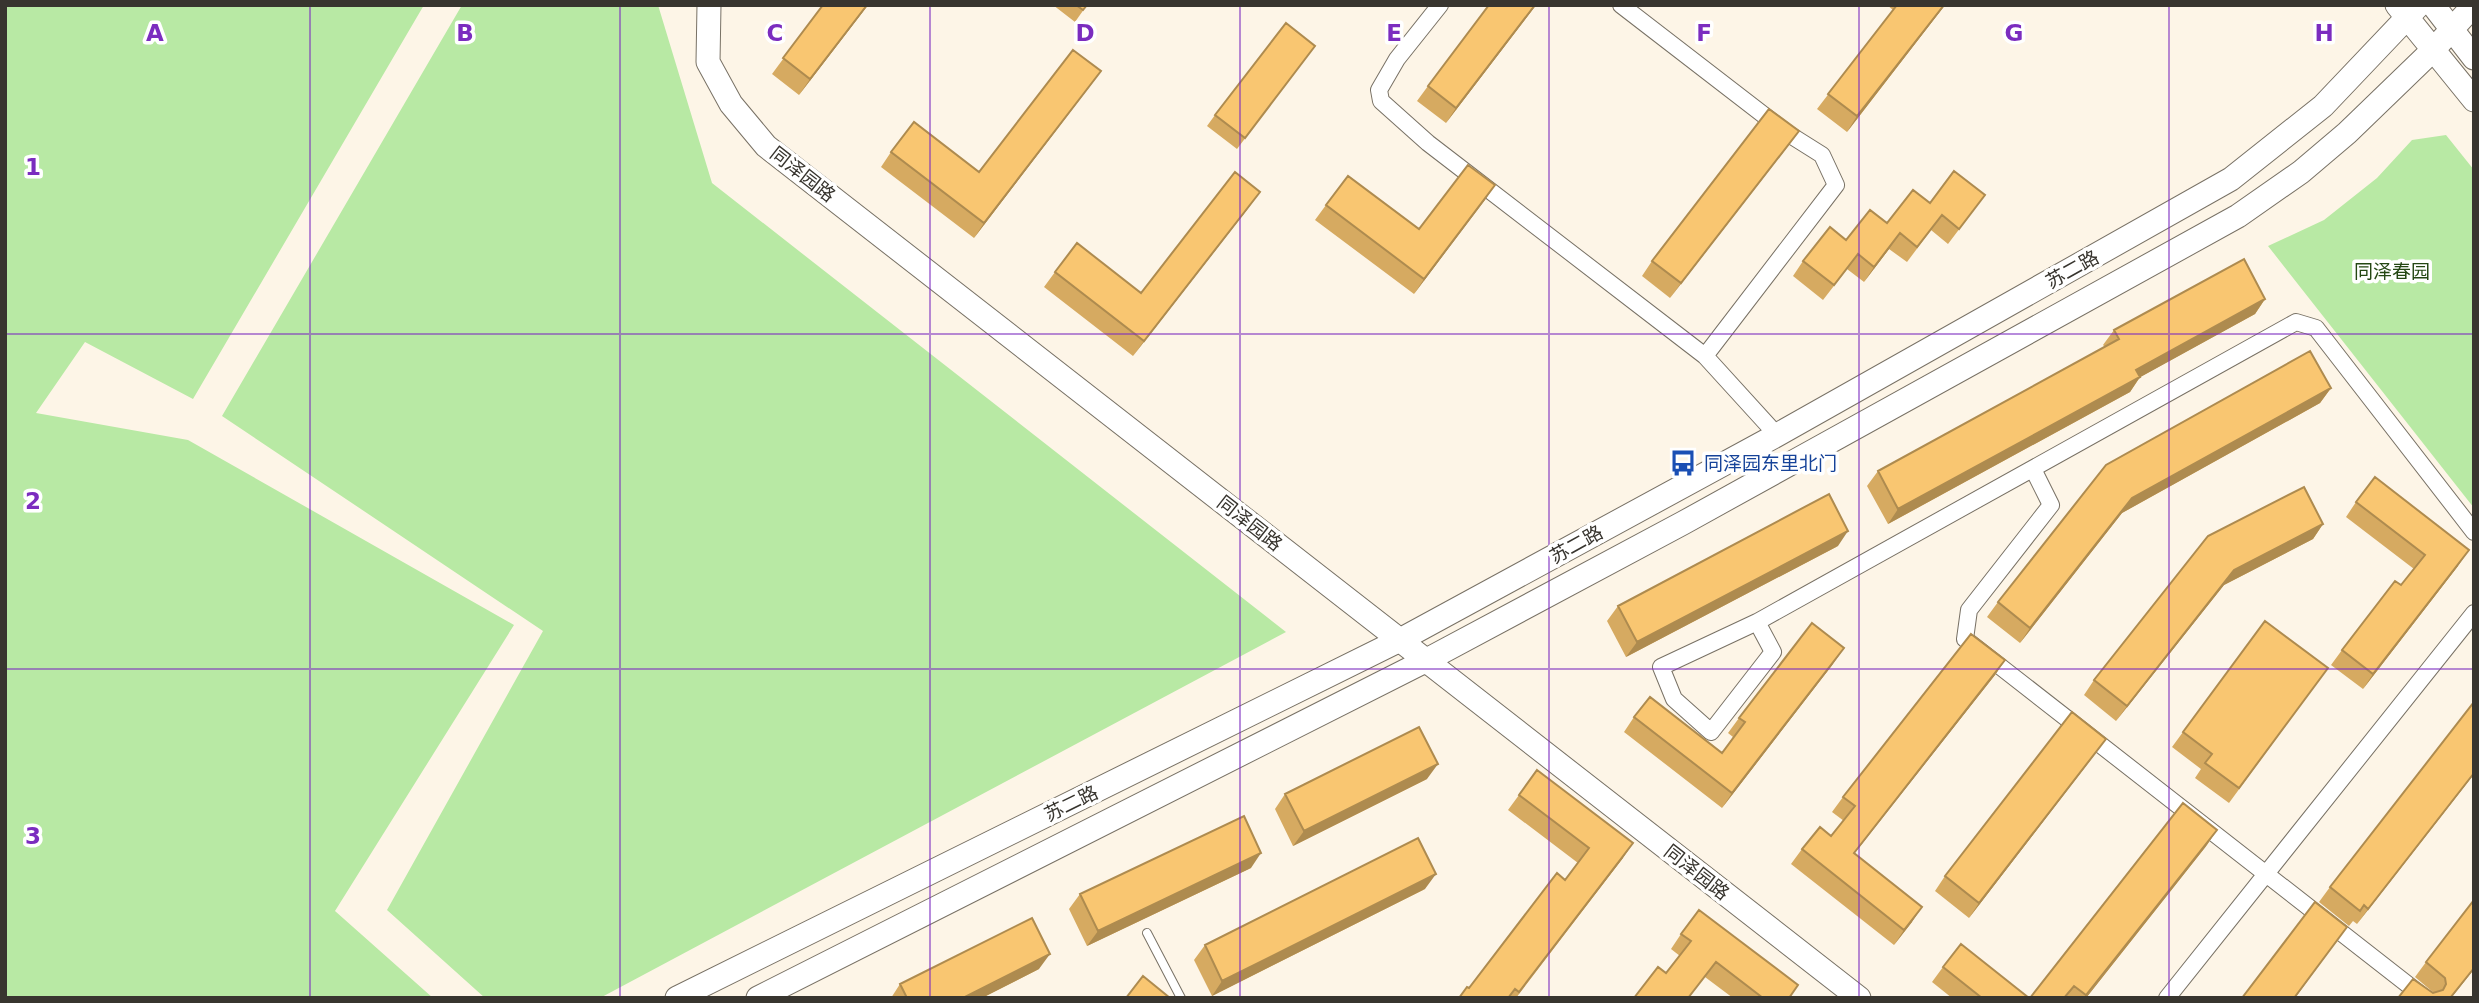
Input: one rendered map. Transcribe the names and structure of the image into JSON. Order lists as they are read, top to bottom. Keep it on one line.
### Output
{"streets":{"street":["同泽园路","苏二路"]},"crossings":[["同泽园路","苏二路"]],"parks":["同泽春园"],"places":{"bus stop":["同泽园东里北门"]},"grid":{"columns":["A","B","C","D","E","F","G","H"],"rows":["1","2","3"]}}
